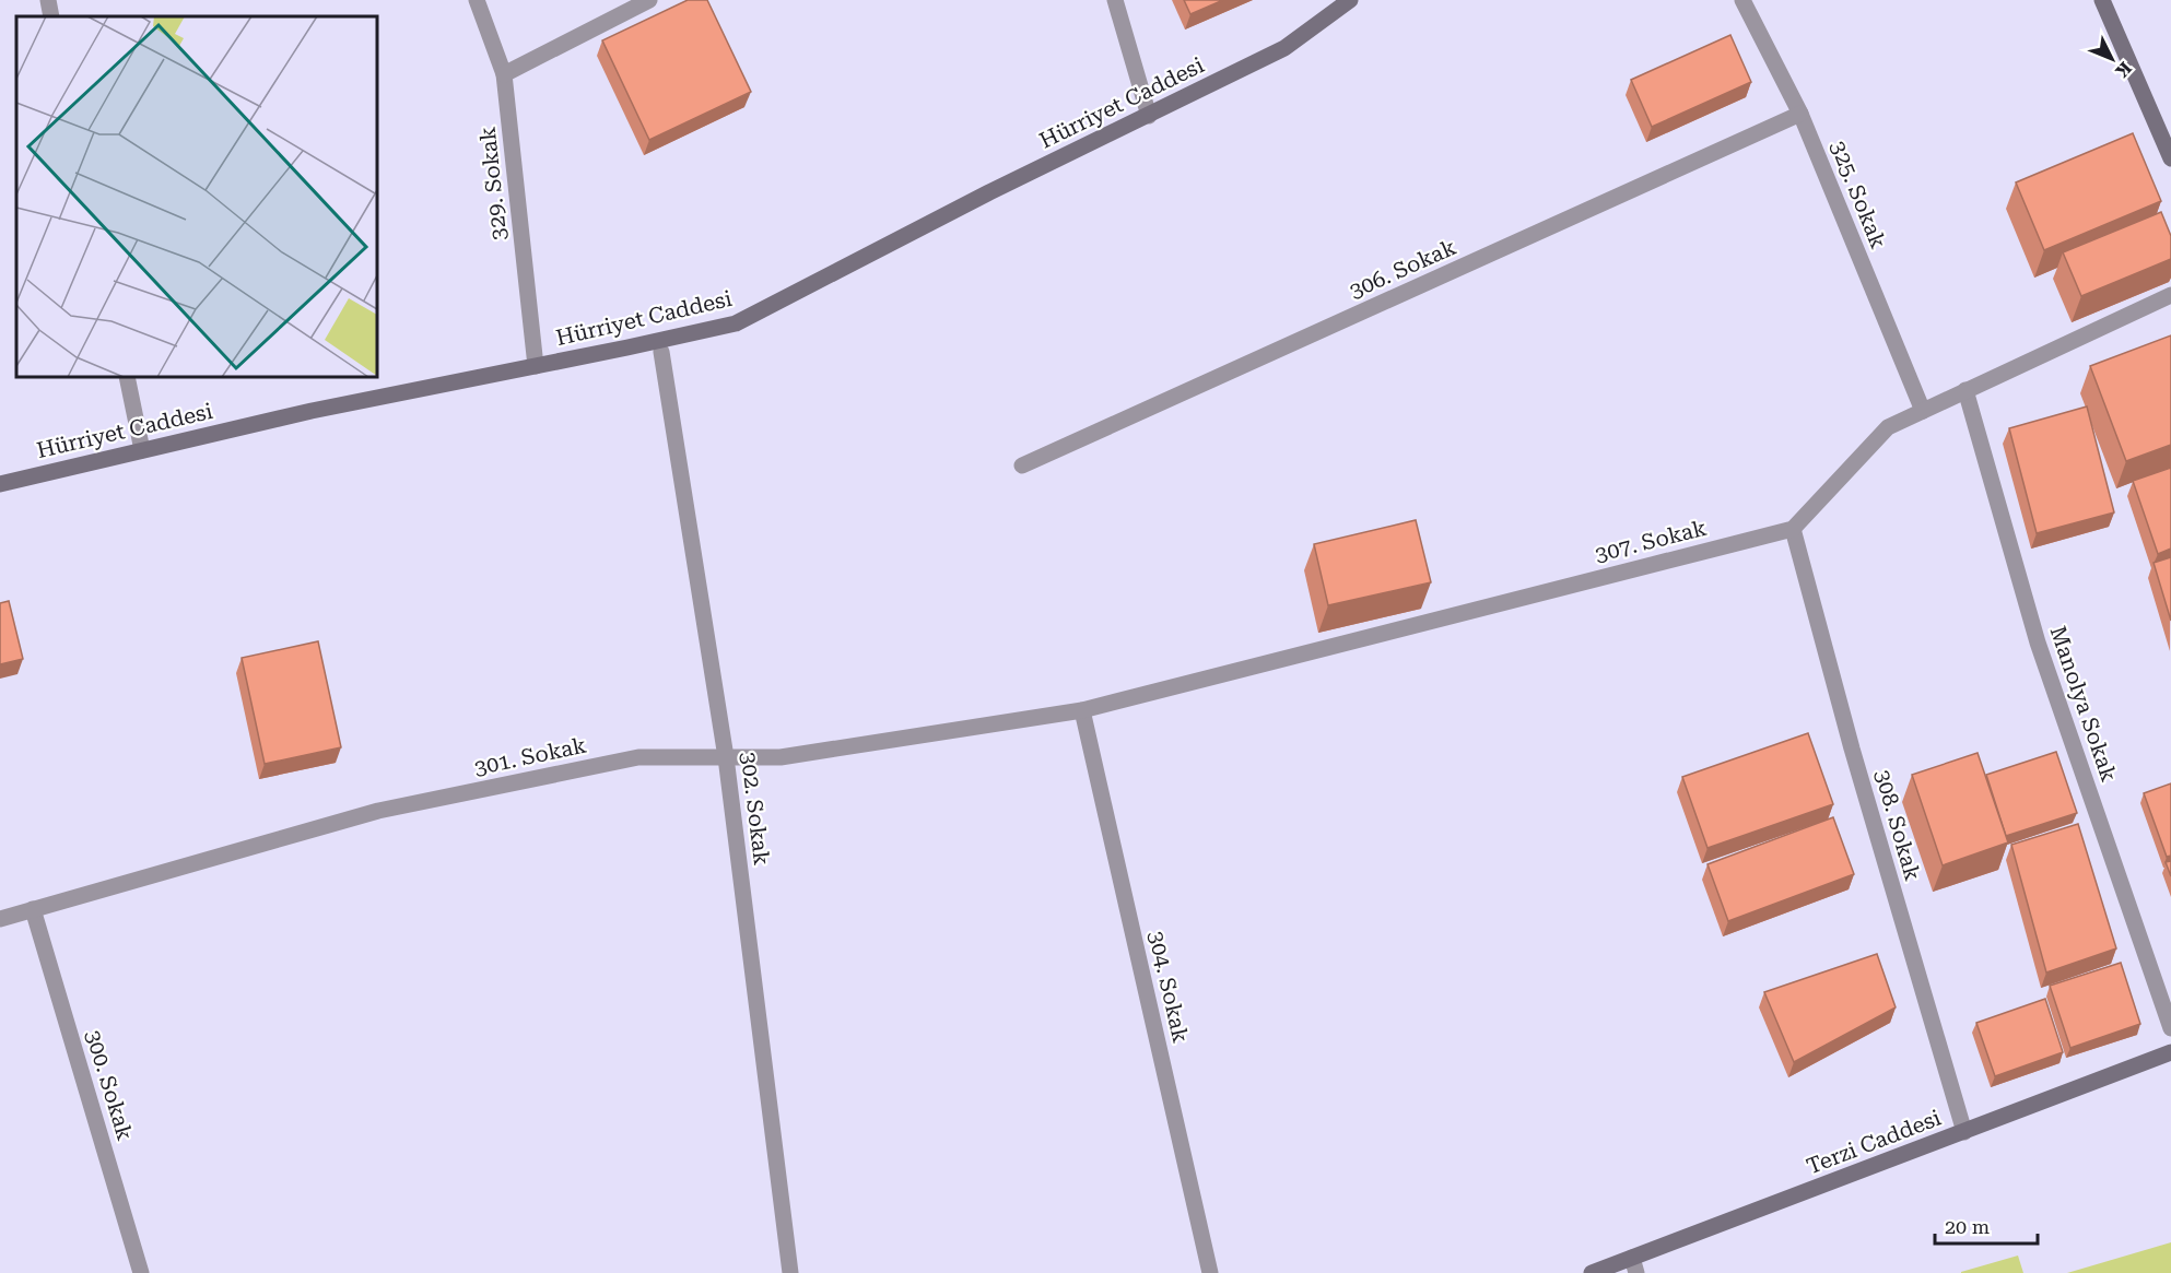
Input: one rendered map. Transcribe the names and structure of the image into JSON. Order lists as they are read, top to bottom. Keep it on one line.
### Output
{"streets":{"street":["Hürriyet Caddesi","329. Sokak","325. Sokak","306. Sokak","307. Sokak","Manolya Sokak","301. Sokak","302. Sokak","308. Sokak","304. Sokak","300. Sokak","Terzi Caddesi"]},"crossings":[["Hürriyet Caddesi","329. Sokak"],["325. Sokak","306. Sokak"],["307. Sokak","301. Sokak"],["307. Sokak","308. Sokak"],["307. Sokak","304. Sokak"],["301. Sokak","302. Sokak"],["301. Sokak","304. Sokak"],["301. Sokak","300. Sokak"],["308. Sokak","Terzi Caddesi"]],"scale_bar":"20 m","north":"bottom right"}
